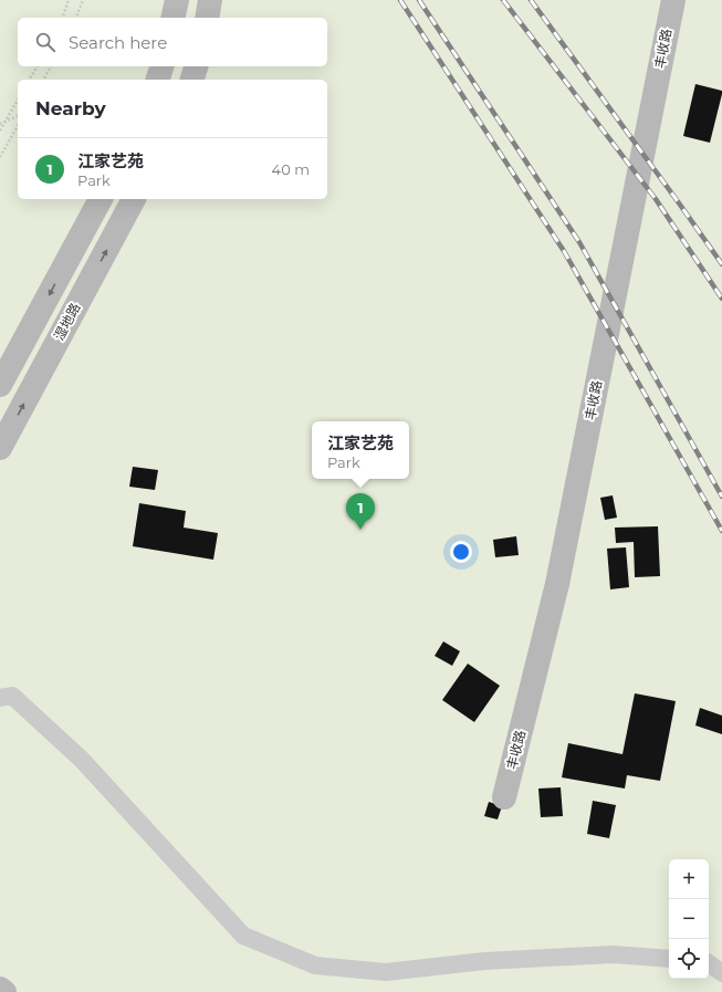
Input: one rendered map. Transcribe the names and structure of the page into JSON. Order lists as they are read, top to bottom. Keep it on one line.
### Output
{"streets":{"street":["丰收路","湿地路"]},"page":{"search":"Search here","heading":"Nearby","list":[{"mark":"1","name":"江家艺苑","note":"Park","value":"40 m"}],"popup":["江家艺苑","Park"],"pins":"1","map_buttons":["+","−"]}}
